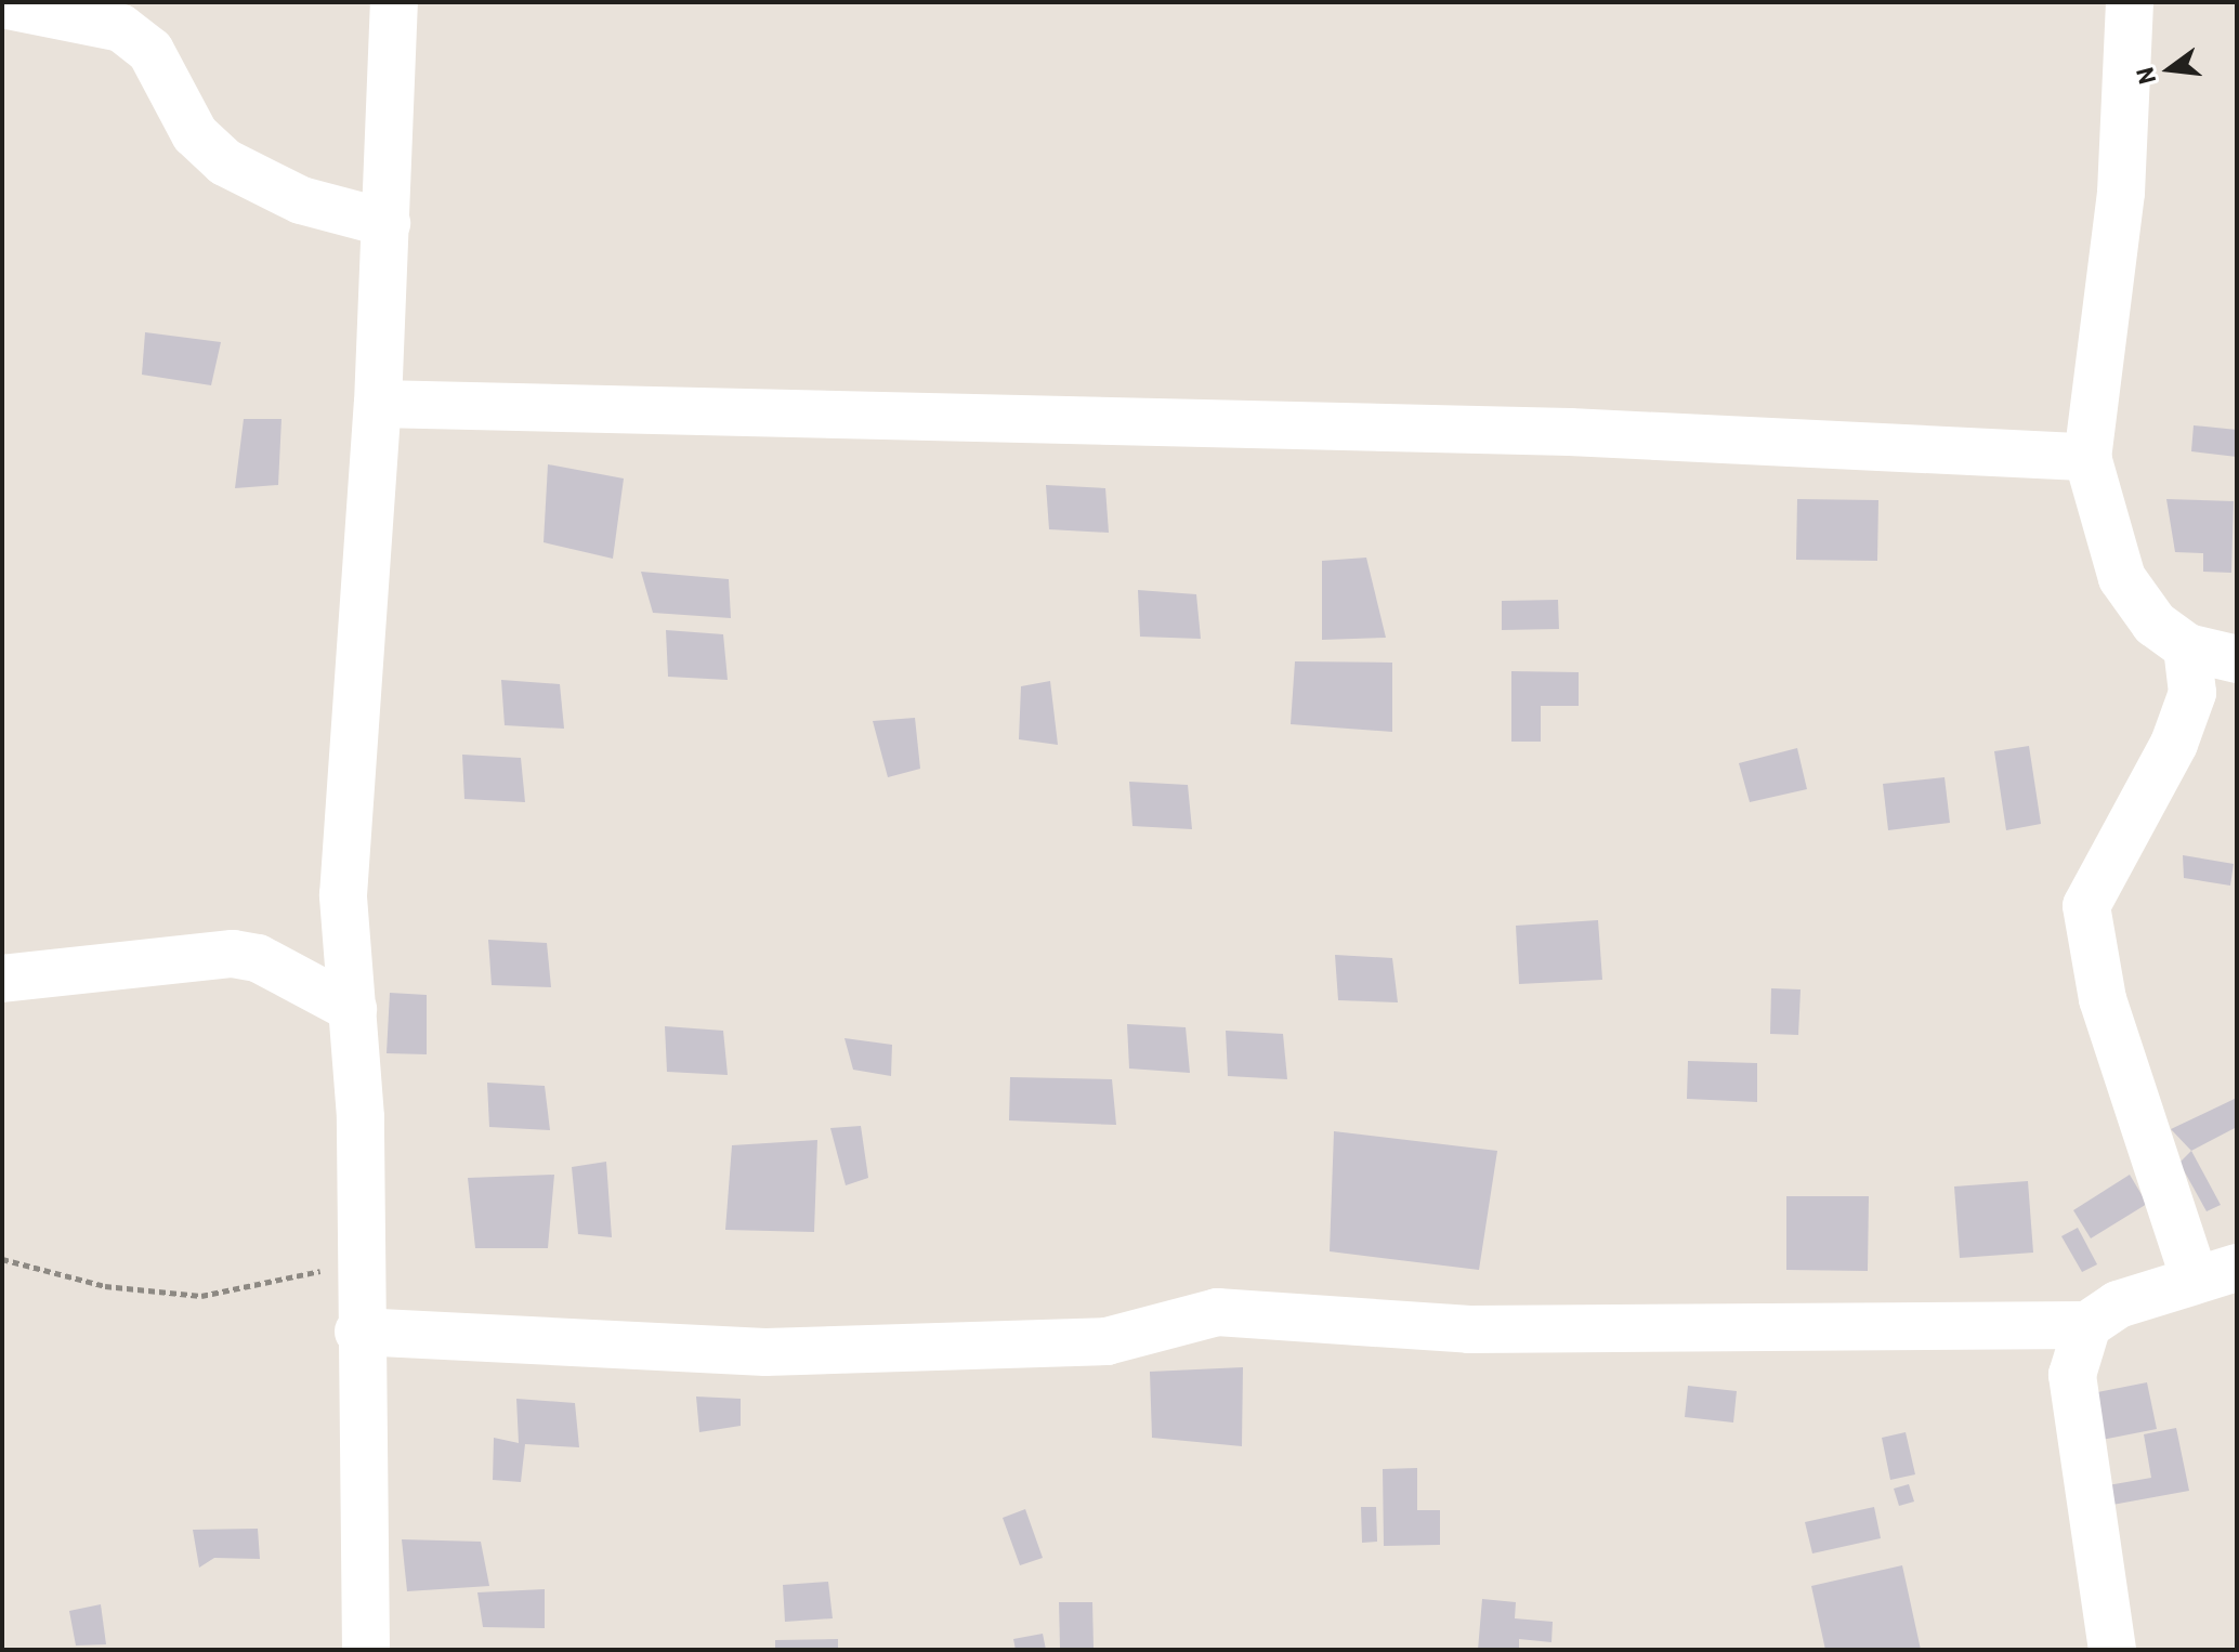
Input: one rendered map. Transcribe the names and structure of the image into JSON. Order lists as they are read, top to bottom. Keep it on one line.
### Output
{"north":"left"}
